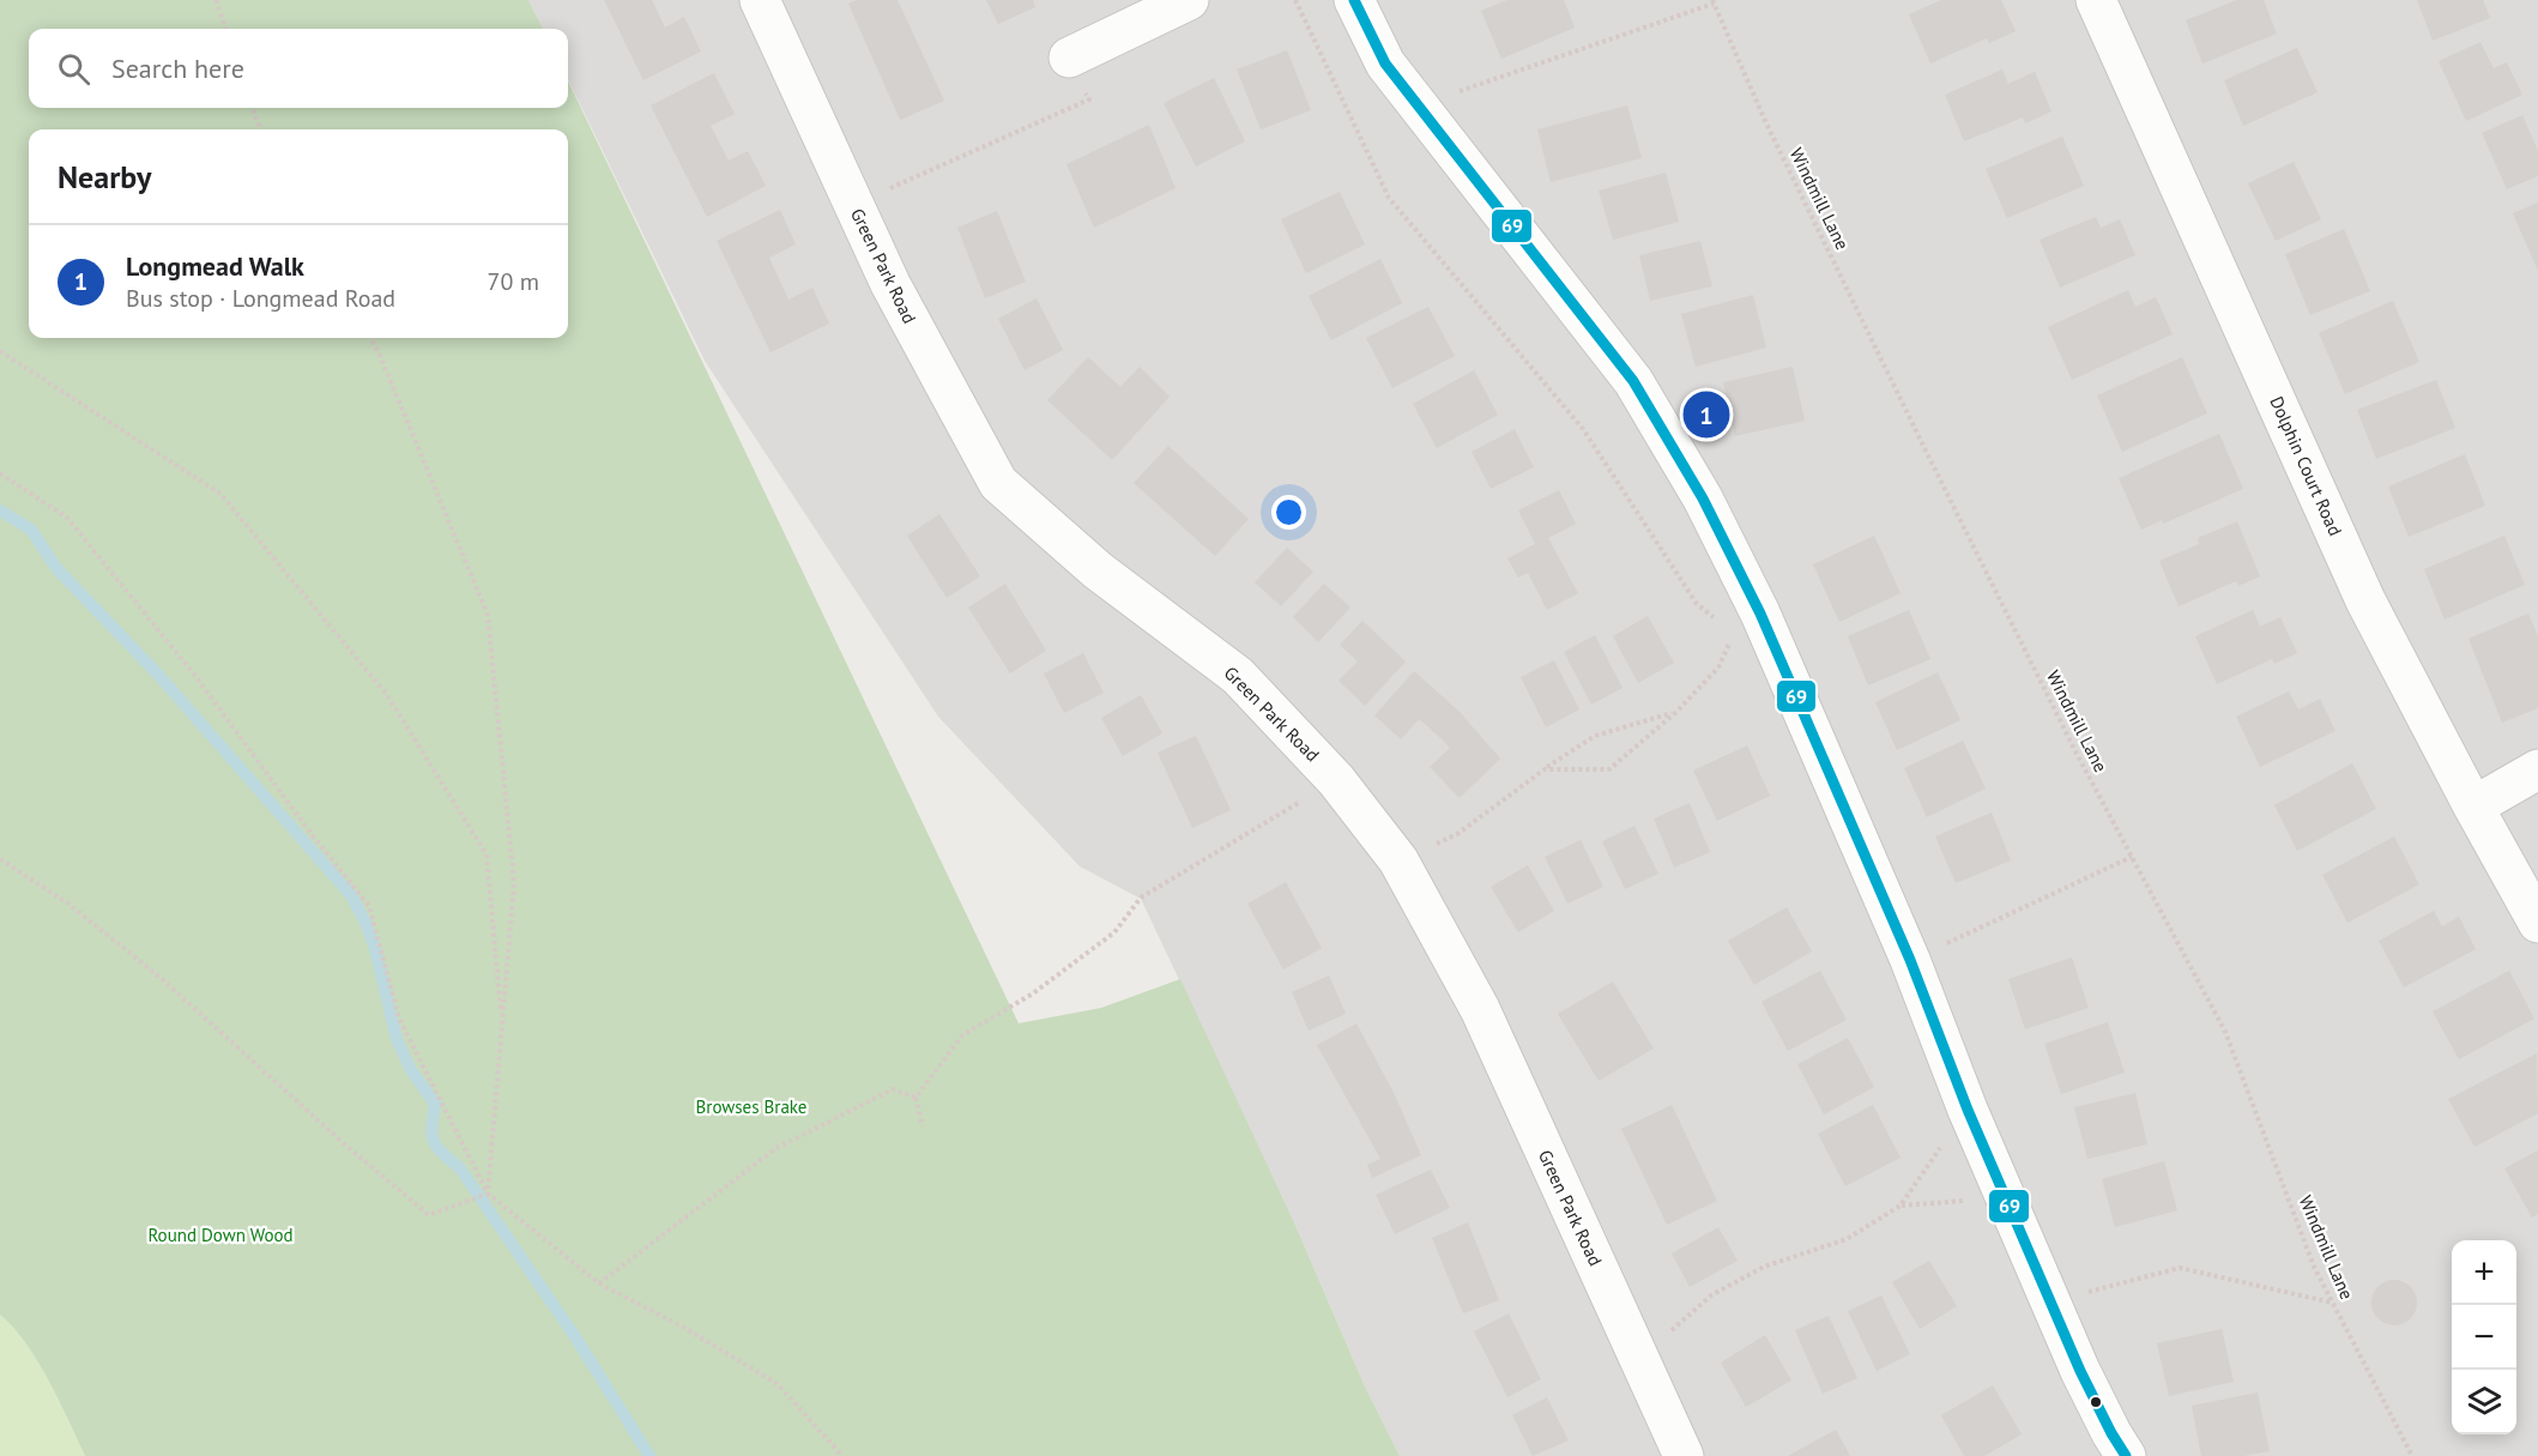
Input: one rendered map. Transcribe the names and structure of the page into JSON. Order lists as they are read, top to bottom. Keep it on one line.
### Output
{"streets":{"street":["Green Park Road","Dolphin Court Road"],"path":["Windmill Lane"]},"parks":["Browses Brake","Round Down Wood"],"lines":["transit line 69"],"page":{"search":"Search here","heading":"Nearby","list":[{"mark":"1","name":"Longmead Walk","note":"Bus stop · Longmead Road","value":"70 m"}],"pins":"1","map_buttons":["+","−"]}}
